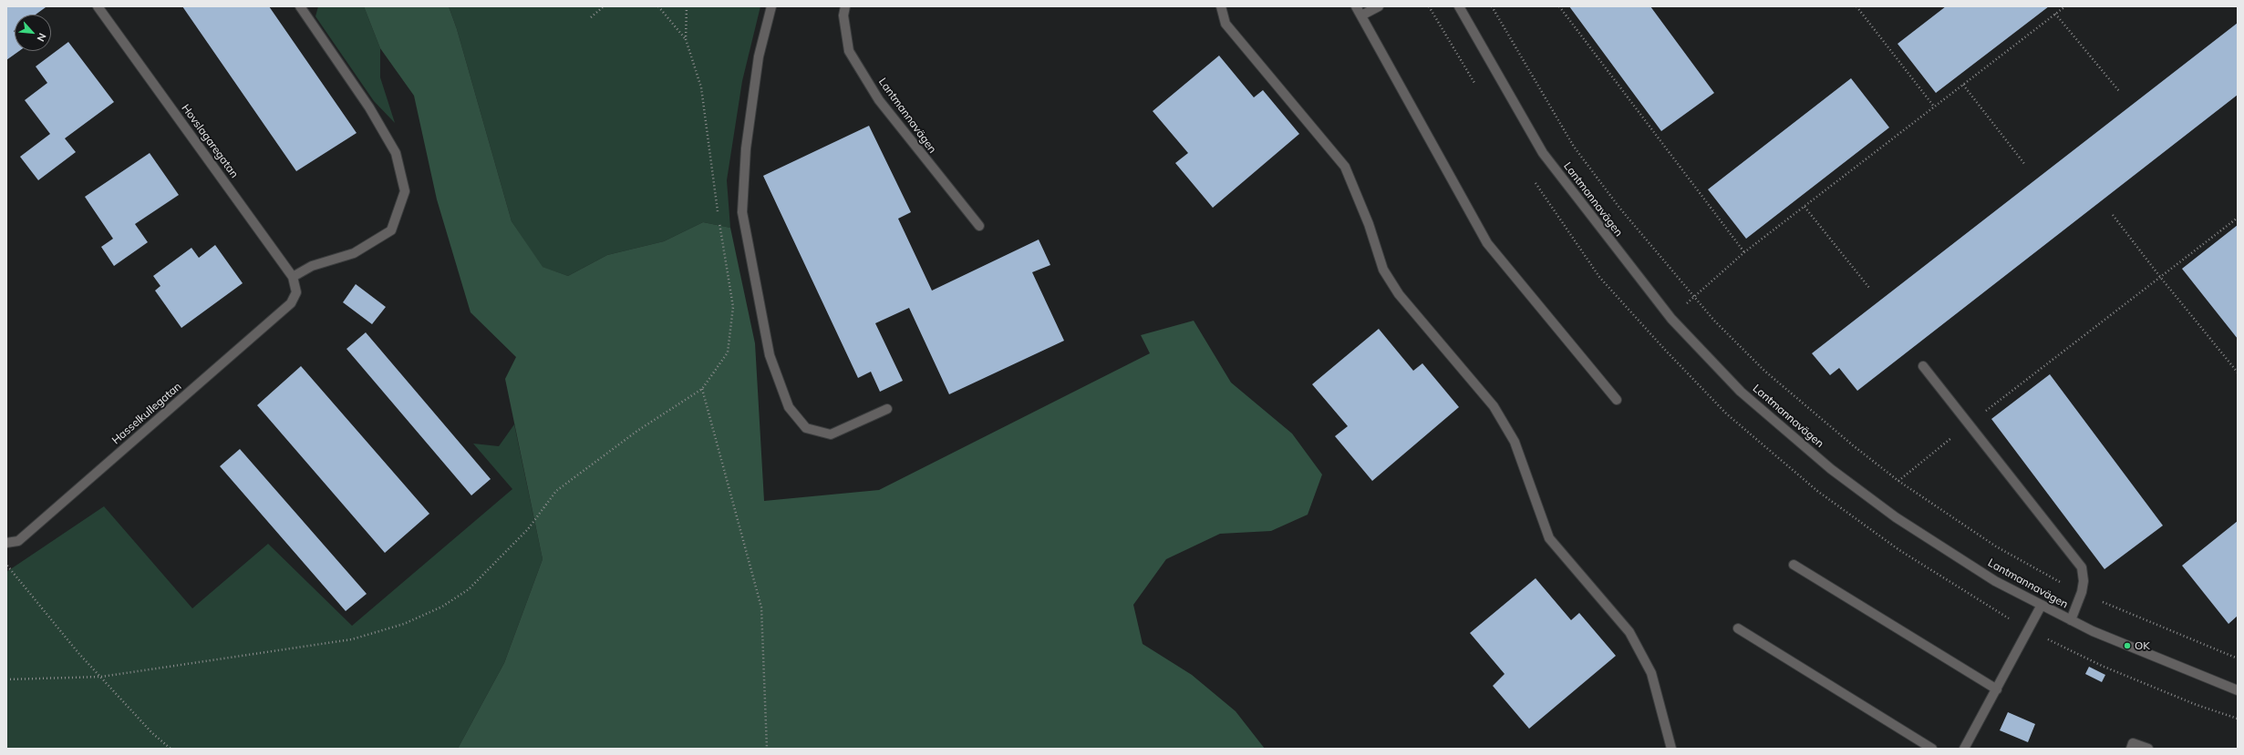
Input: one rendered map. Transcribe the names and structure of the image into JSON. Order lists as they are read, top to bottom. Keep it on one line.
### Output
{"streets":{"street":["Lantmannavägen","Hovslagaregatan","Hasselkullegatan"]},"crossings":[["Hovslagaregatan","Hasselkullegatan"]],"places":["OK"],"north":"bottom right"}
